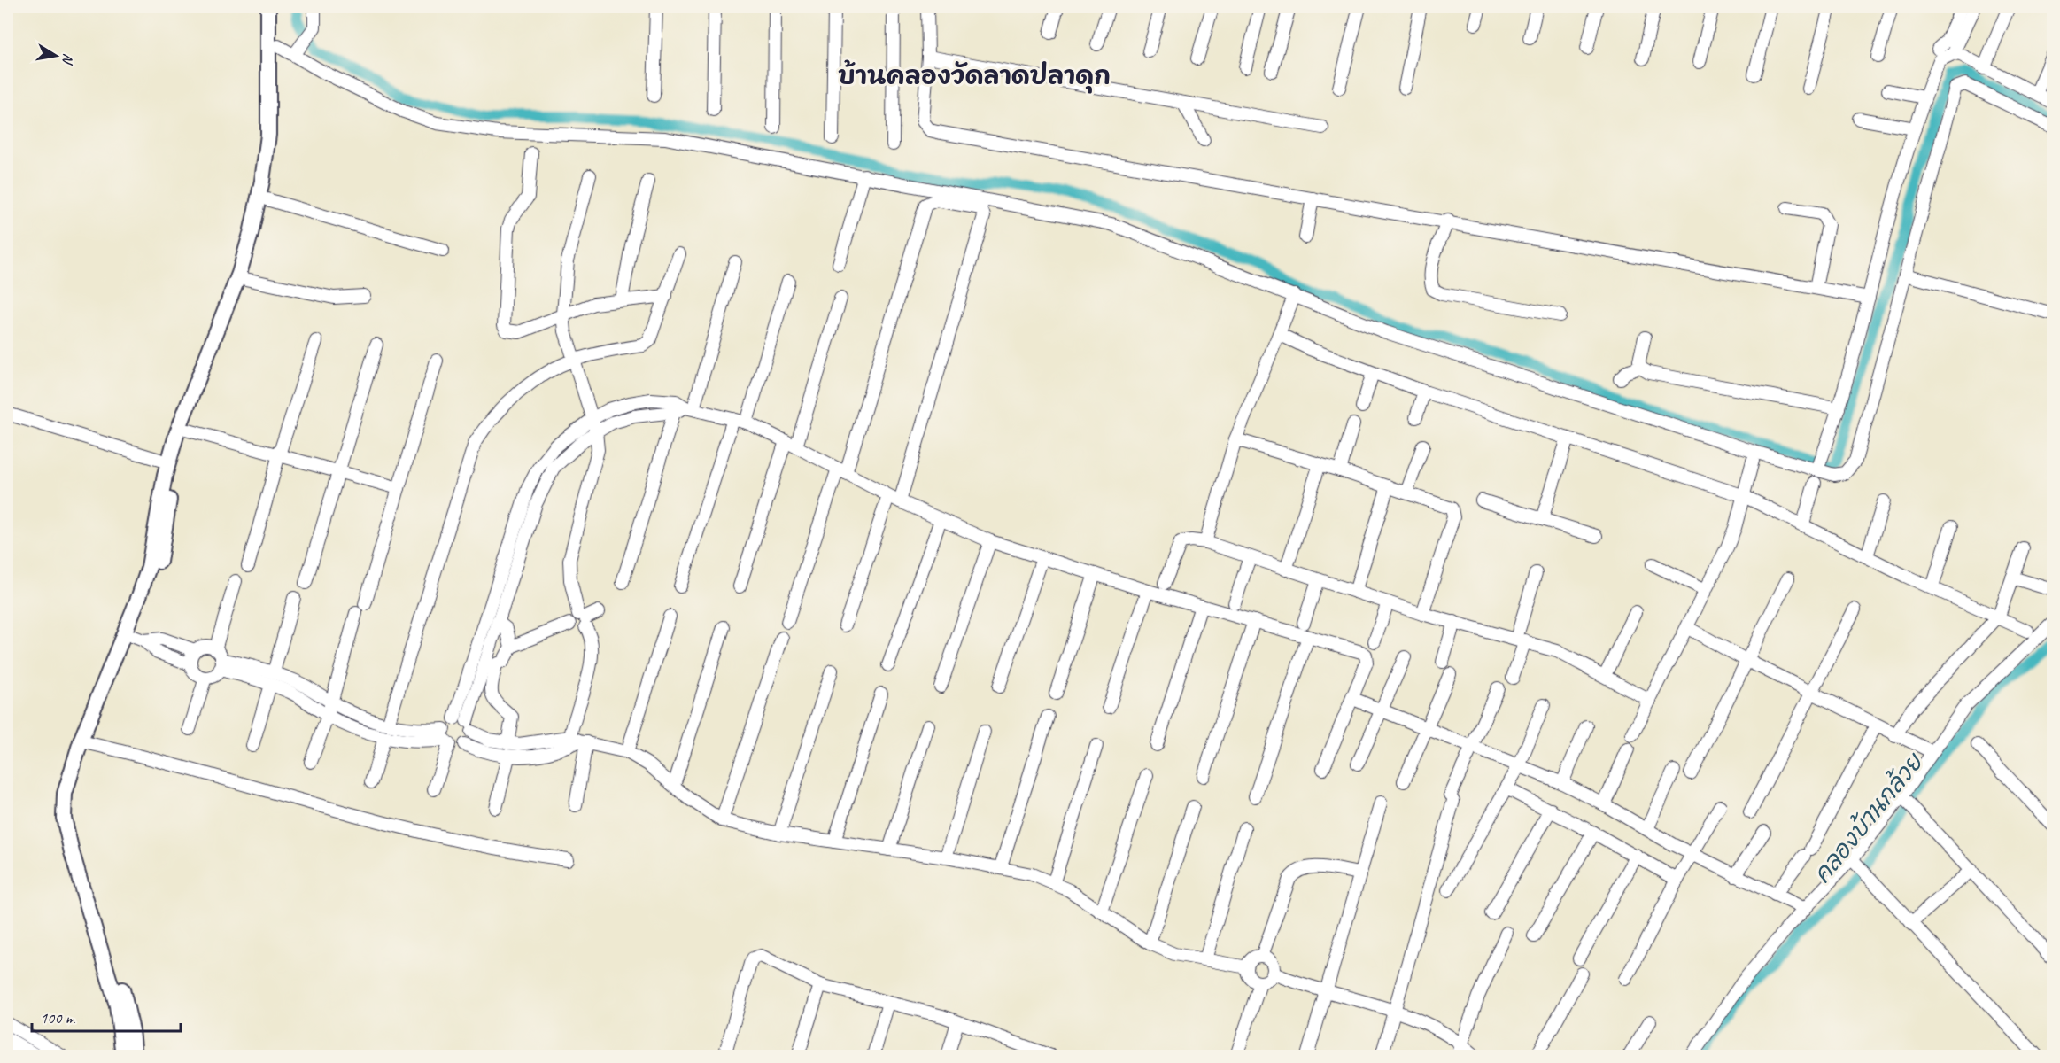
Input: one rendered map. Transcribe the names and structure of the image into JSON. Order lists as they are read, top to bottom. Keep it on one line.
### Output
{"districts":["บ้านคลองวัดลาดปลาดุก"],"water":["คลองบ้านกล้วย"],"scale_bar":"100 m","north":"right"}
